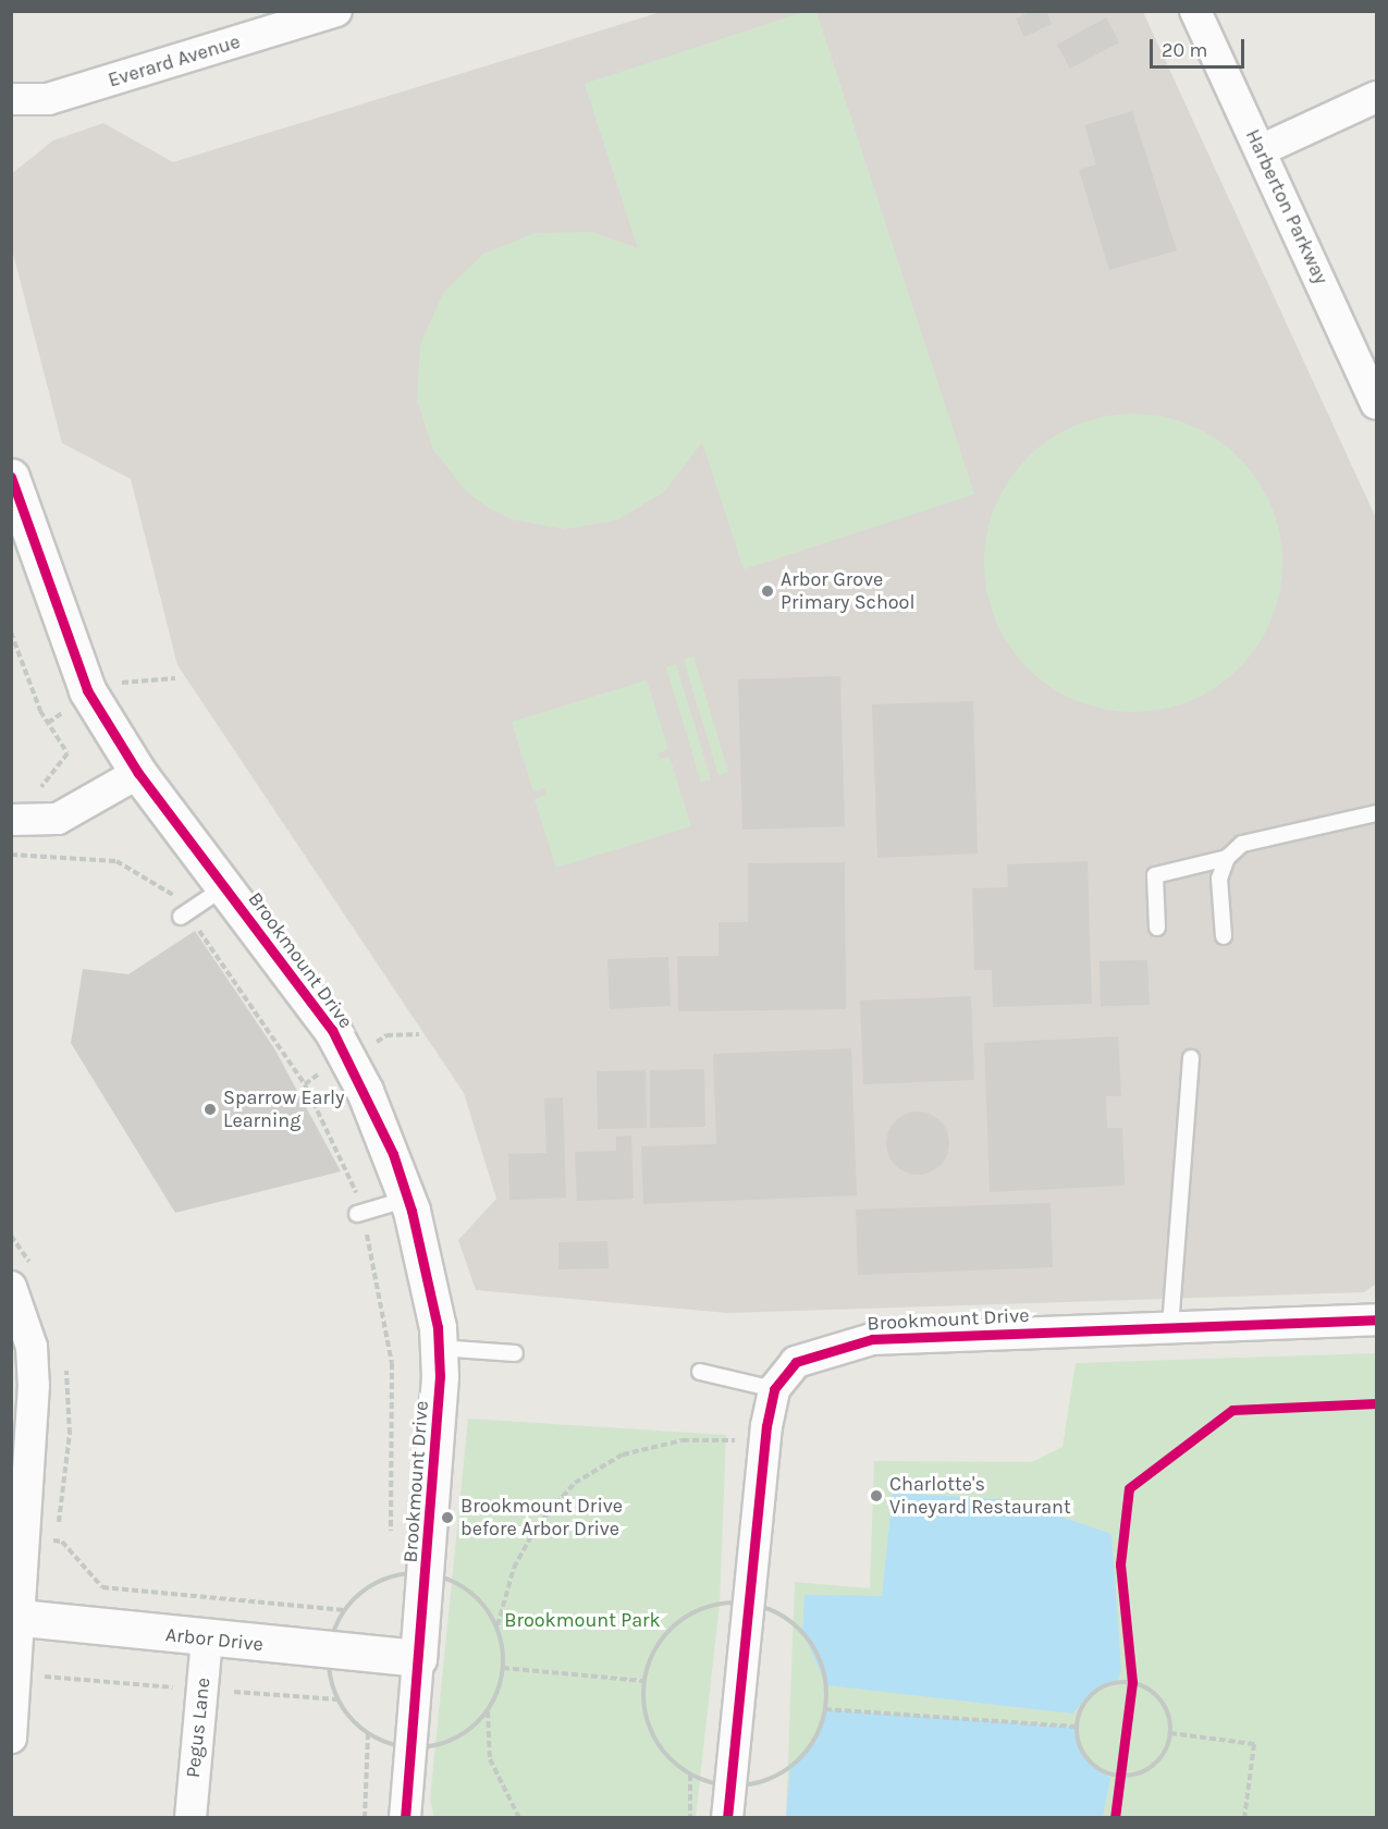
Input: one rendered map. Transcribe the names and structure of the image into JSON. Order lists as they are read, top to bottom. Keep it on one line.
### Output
{"streets":{"street":["Everard Avenue","Harberton Parkway","Brookmount Drive","Arbor Drive","Pegus Lane"]},"crossings":[["Brookmount Drive","Arbor Drive"],["Arbor Drive","Pegus Lane"]],"parks":["Brookmount Park"],"places":["Arbor Grove Primary School","Sparrow Early Learning","Charlotte's Vineyard Restaurant","Brookmount Drive before Arbor Drive"],"scale_bar":"20 m"}
